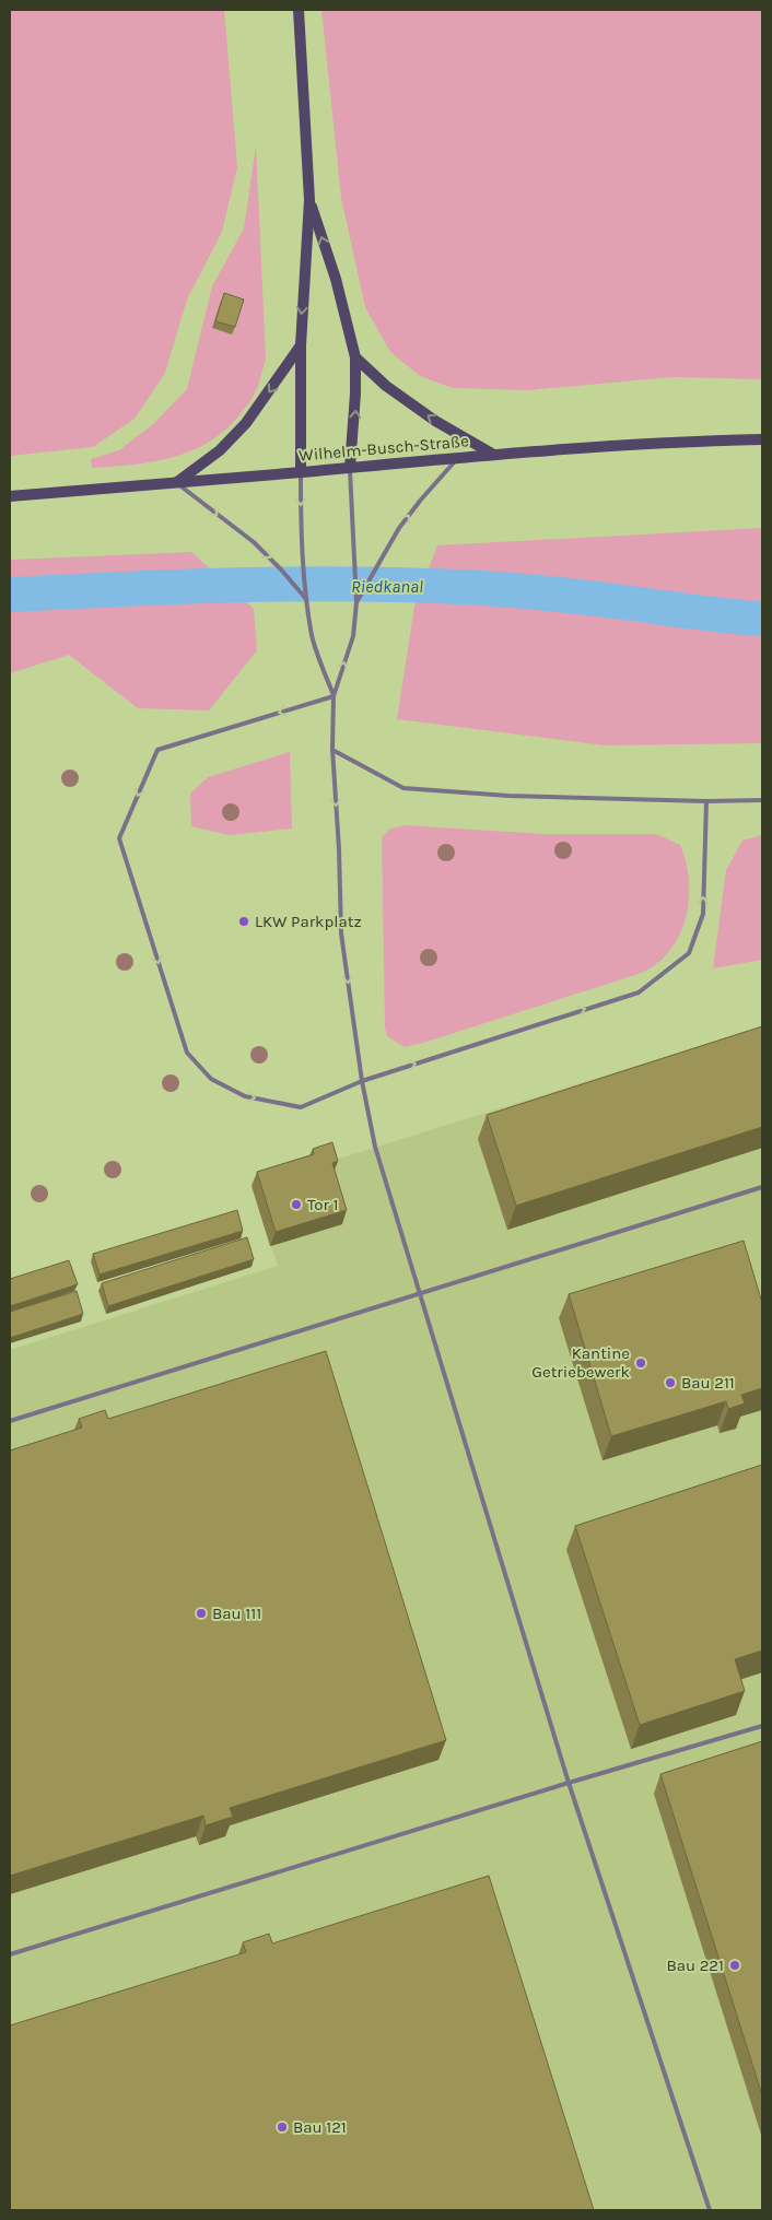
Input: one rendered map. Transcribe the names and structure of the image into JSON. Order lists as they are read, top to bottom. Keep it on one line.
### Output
{"streets":{"main road":["Wilhelm-Busch-Straße"]},"water":["Riedkanal"],"places":["LKW Parkplatz","Tor 1","Kantine Getriebewerk","Bau 211","Bau 111","Bau 221","Bau 121"]}
